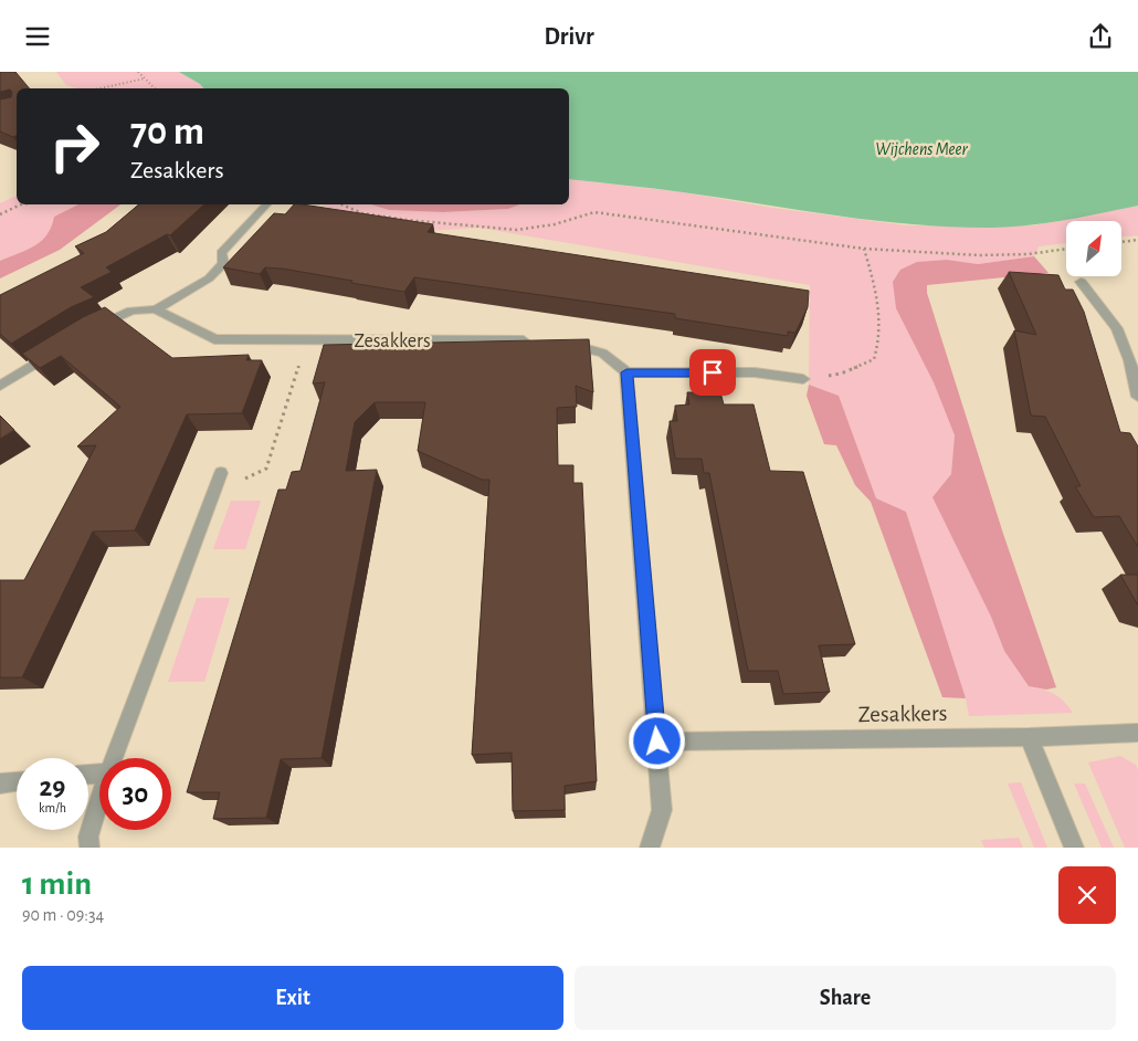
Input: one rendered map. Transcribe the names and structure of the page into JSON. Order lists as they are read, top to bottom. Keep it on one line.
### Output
{"streets":{"street":["Zesakkers"]},"water":["Wijchens Meer"],"north":"top right","page":{"header":"Drivr","turn":["70 m","Zesakkers"],"speed":"29 km/h","limit":"30","heading":["1 min","90 m · 09:34"],"buttons":["Exit","Share"]}}
